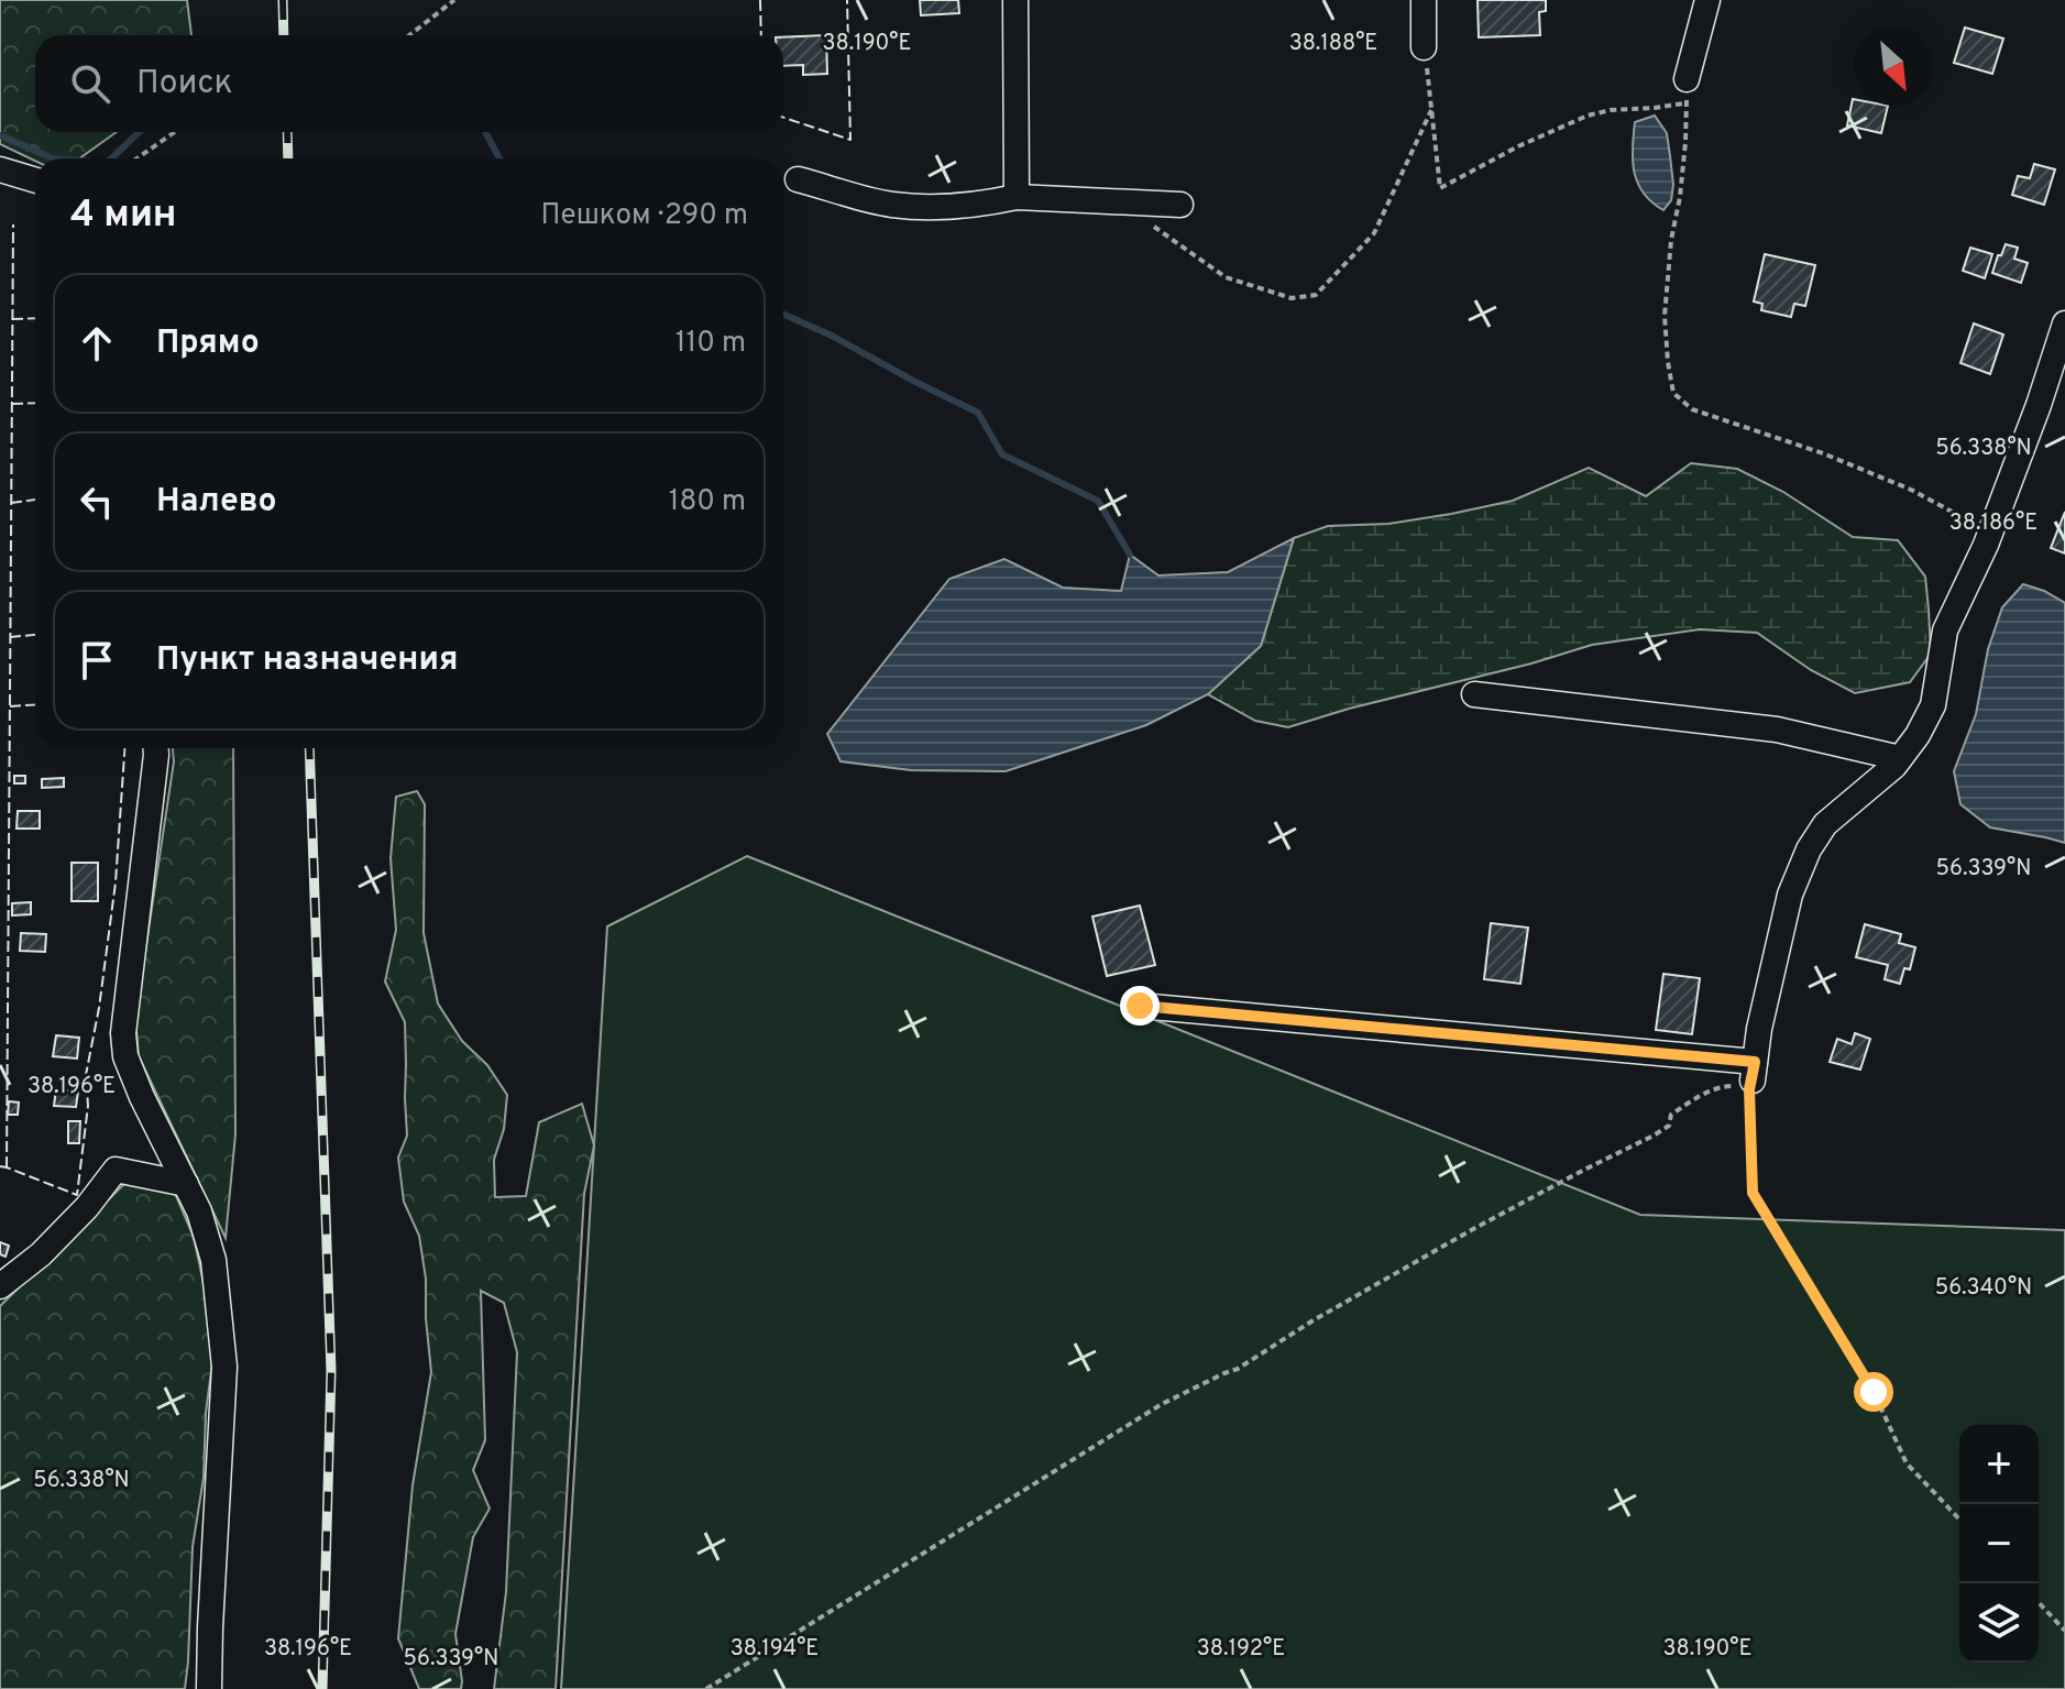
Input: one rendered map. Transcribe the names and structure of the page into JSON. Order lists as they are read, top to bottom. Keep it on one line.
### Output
{"north":"bottom right","page":{"search":"Поиск","heading":["4 мин","Пешком · 290 m"],"list":[["Прямо","110 m"],["Налево","180 m"],"Пункт назначения"],"map_buttons":["+","−"]},"coordinates":["38.190°E","38.188°E","56.338°N","38.186°E","56.339°N","38.196°E","56.340°N","38.194°E","38.192°E"]}
